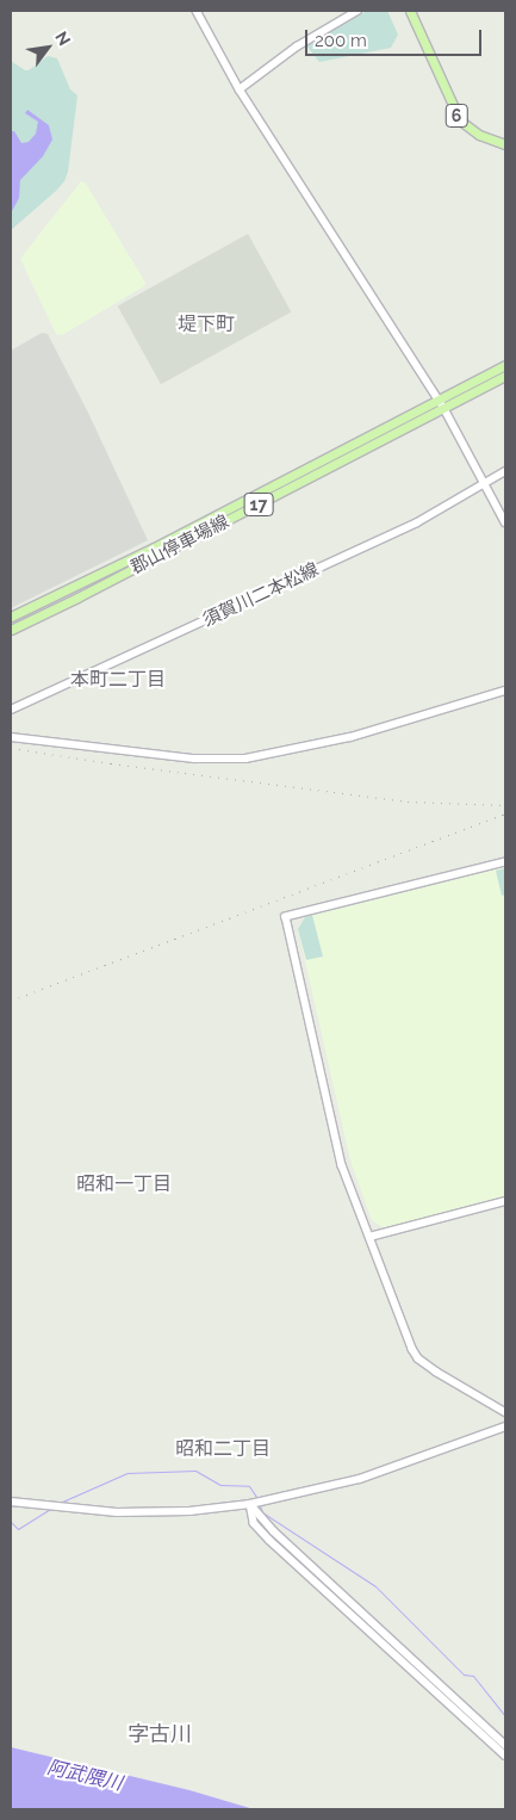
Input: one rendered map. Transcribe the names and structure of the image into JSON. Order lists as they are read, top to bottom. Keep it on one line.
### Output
{"streets":{"main road":["6","17","郡山停車場線","須賀川二本松線"]},"districts":["堤下町","本町二丁目","昭和一丁目","昭和二丁目","字古川"],"water":["阿武隈川"],"scale_bar":"200 m","north":"top right"}
